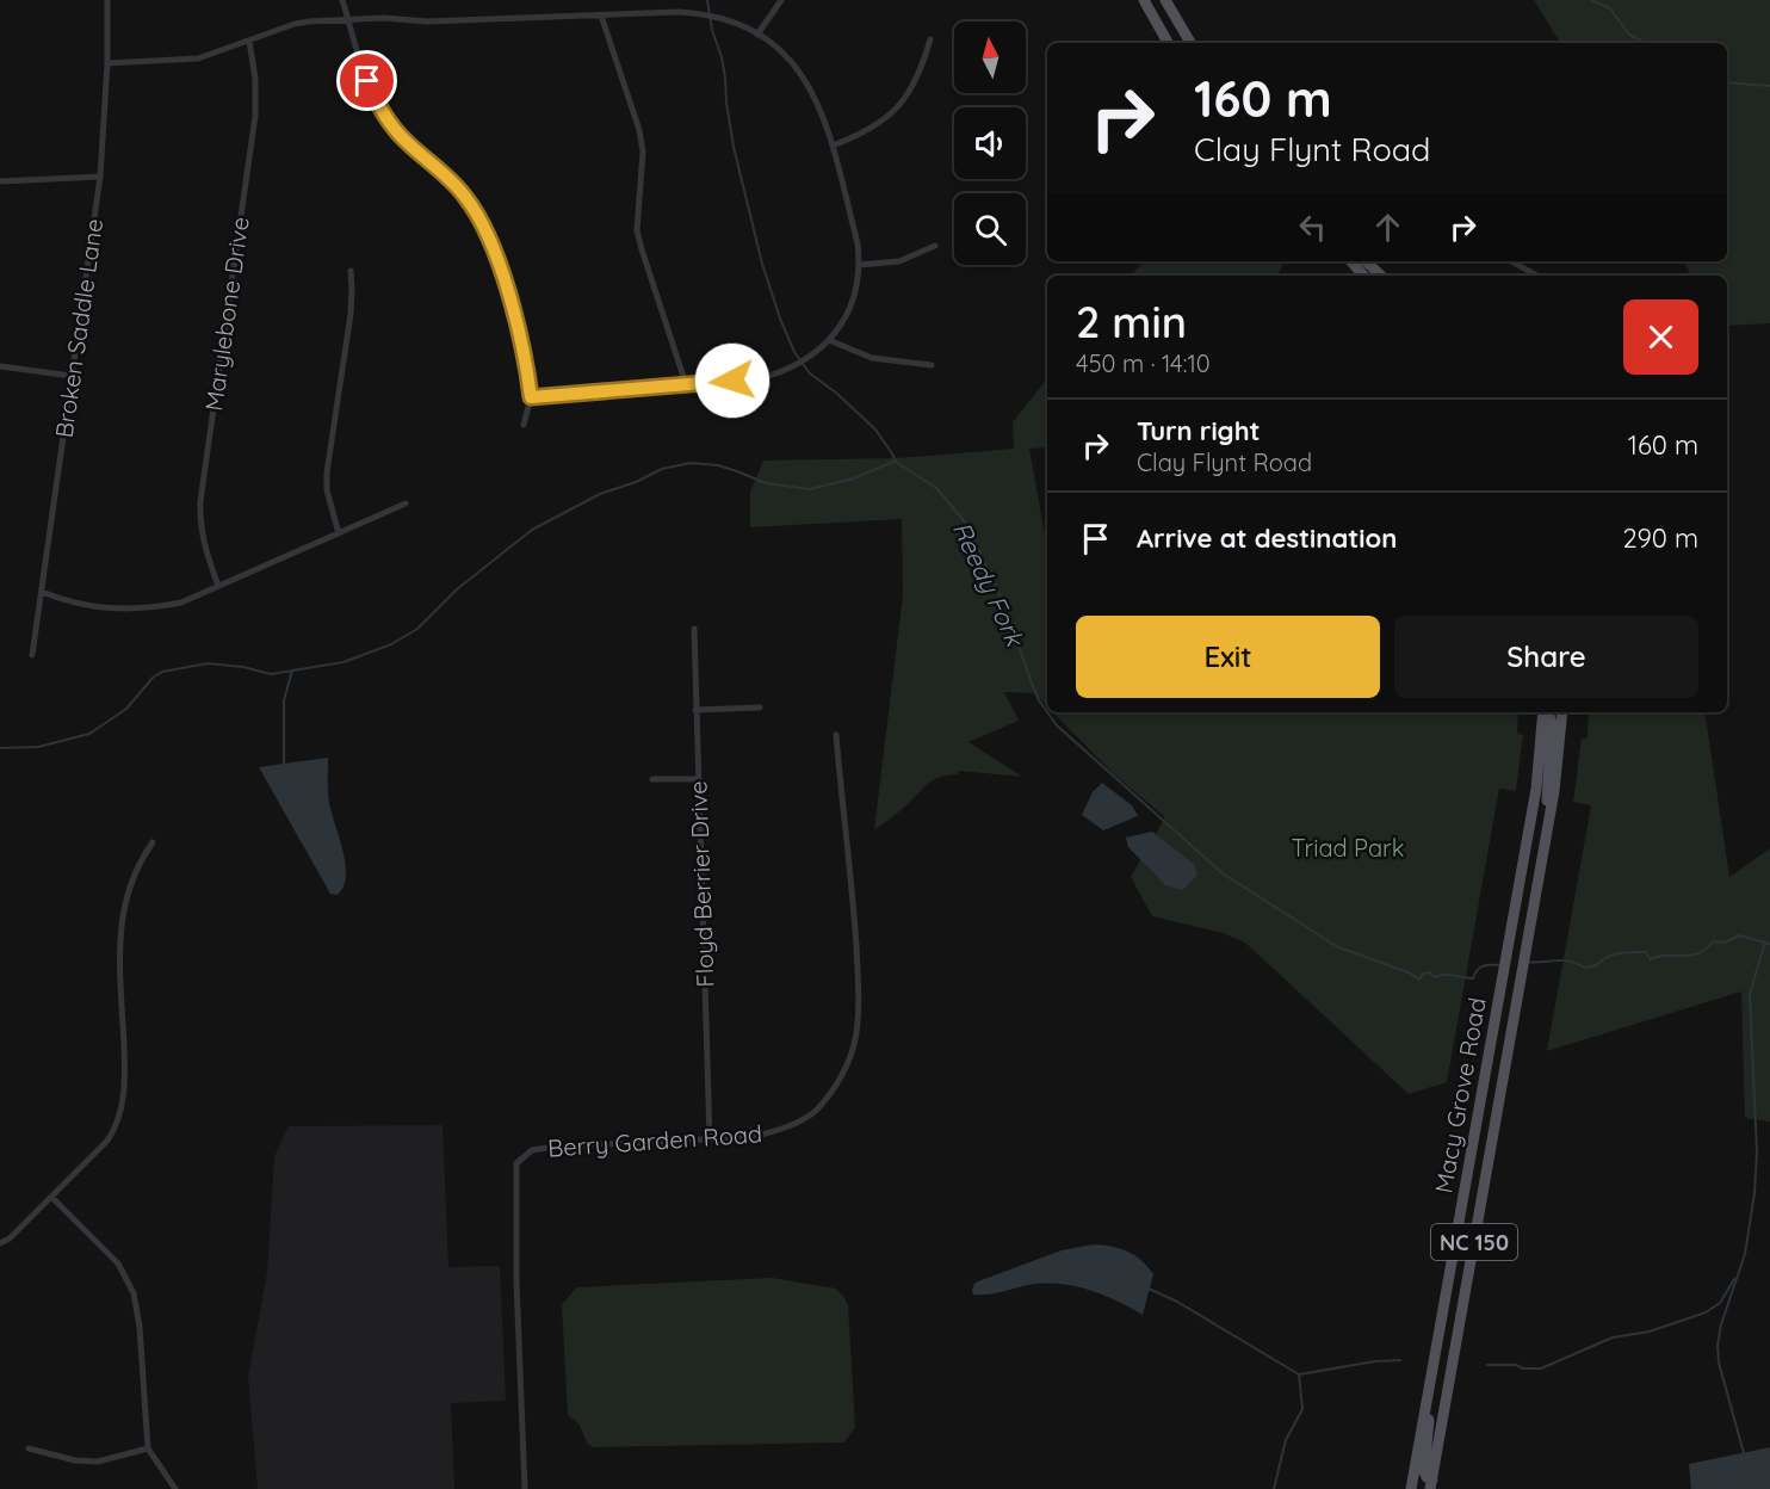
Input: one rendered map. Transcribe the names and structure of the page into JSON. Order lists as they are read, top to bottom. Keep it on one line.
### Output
{"streets":{"main road":["Macy Grove Road","NC 150"],"street":["Marylebone Drive","Broken Saddle Lane","Floyd Berrier Drive","Berry Garden Road"]},"crossings":[["Floyd Berrier Drive","Berry Garden Road"]],"water":["Reedy Fork"],"parks":["Triad Park"],"north":"top","page":{"turn":["160 m","Clay Flynt Road"],"heading":["2 min","450 m · 14:10"],"list":[{"name":"Turn right","note":"Clay Flynt Road","value":"160 m"},{"name":"Arrive at destination","value":"290 m"}],"buttons":["Exit","Share"]}}
